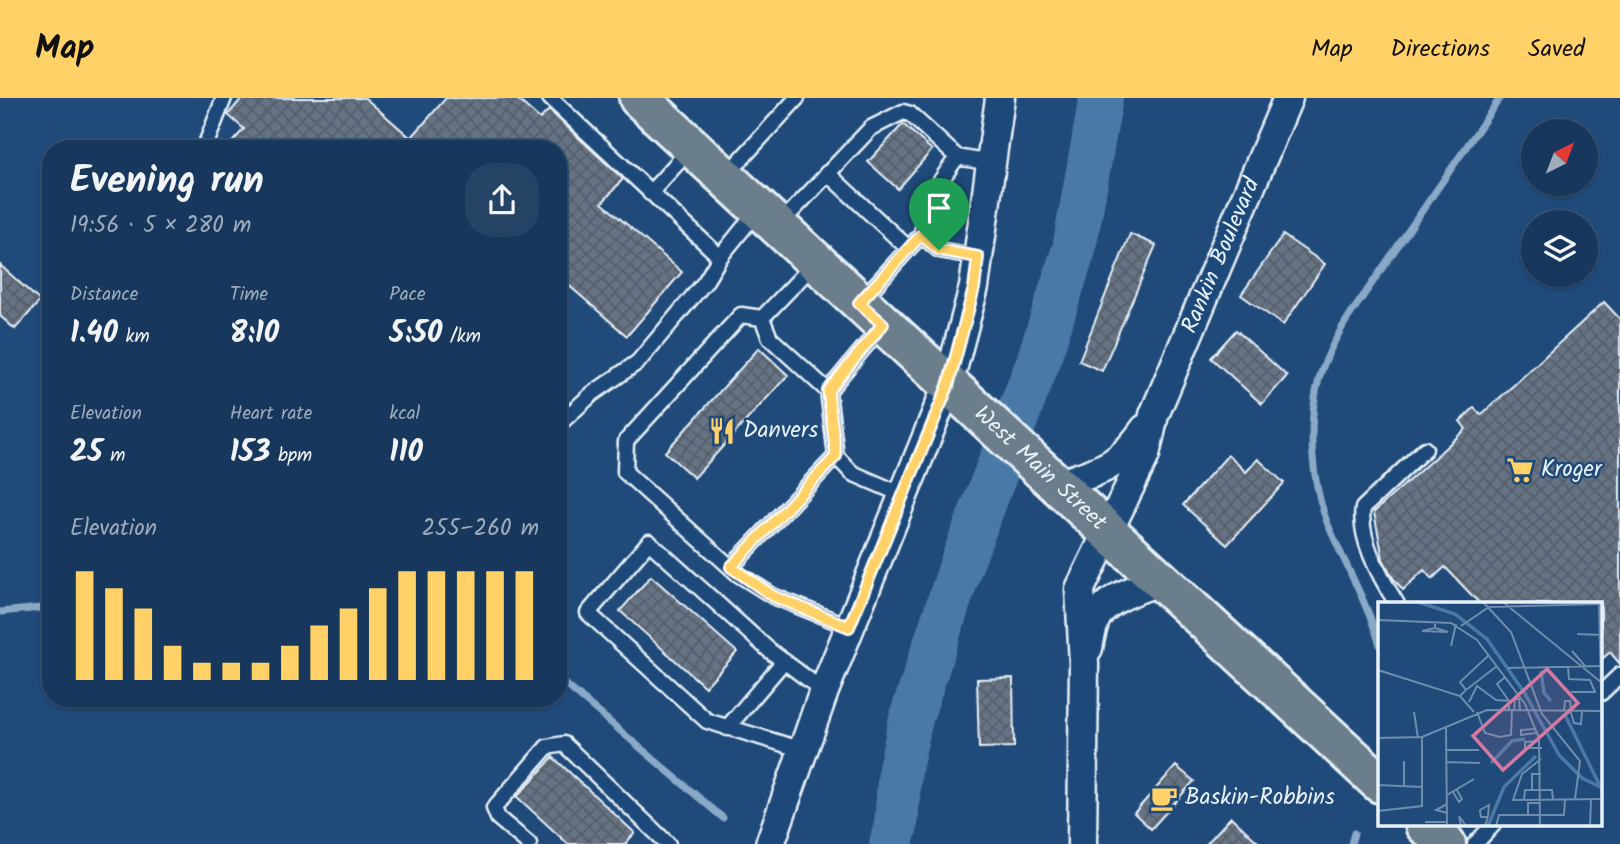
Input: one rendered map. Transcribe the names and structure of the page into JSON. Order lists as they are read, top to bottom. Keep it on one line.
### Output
{"streets":{"main road":["West Main Street"],"street":["Rankin Boulevard"]},"crossings":[["Rankin Boulevard","West Main Street"]],"places":{"restaurant":["Danvers"],"supermarket":["Kroger"],"cafe":["Baskin-Robbins"]},"north":"top right","page":{"header":"Map","nav":["Map","Directions","Saved"],"heading":["Evening run","19:56 · 5 × 280 m"],"stats":[["Distance","1.40 km"],["Time","8:10"],["Pace","5:50 /km"],["Elevation","25 m"],["Heart rate","153 bpm"],["kcal","110"]],"chart":["Elevation","255–260 m"]}}
